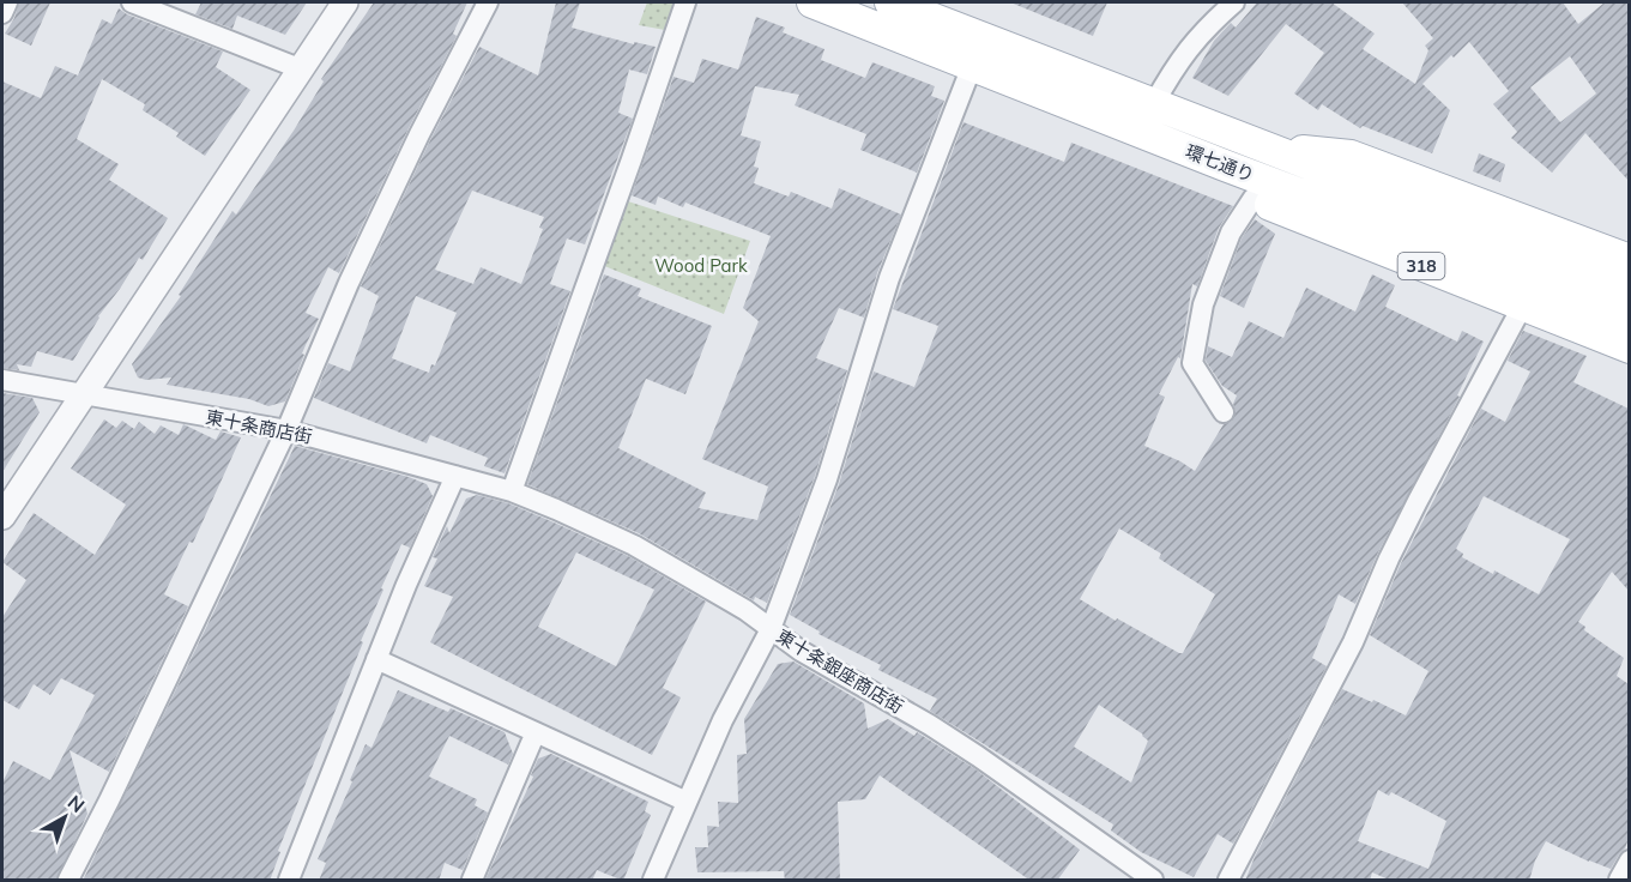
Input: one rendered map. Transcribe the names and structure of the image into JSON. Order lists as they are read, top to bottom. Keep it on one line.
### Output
{"streets":{"main road":["環七通り","318"],"street":["東十条商店街","東十条銀座商店街"]},"crossings":[["環七通り","318"],["東十条商店街","東十条銀座商店街"]],"parks":["Wood Park"],"north":"top right"}
